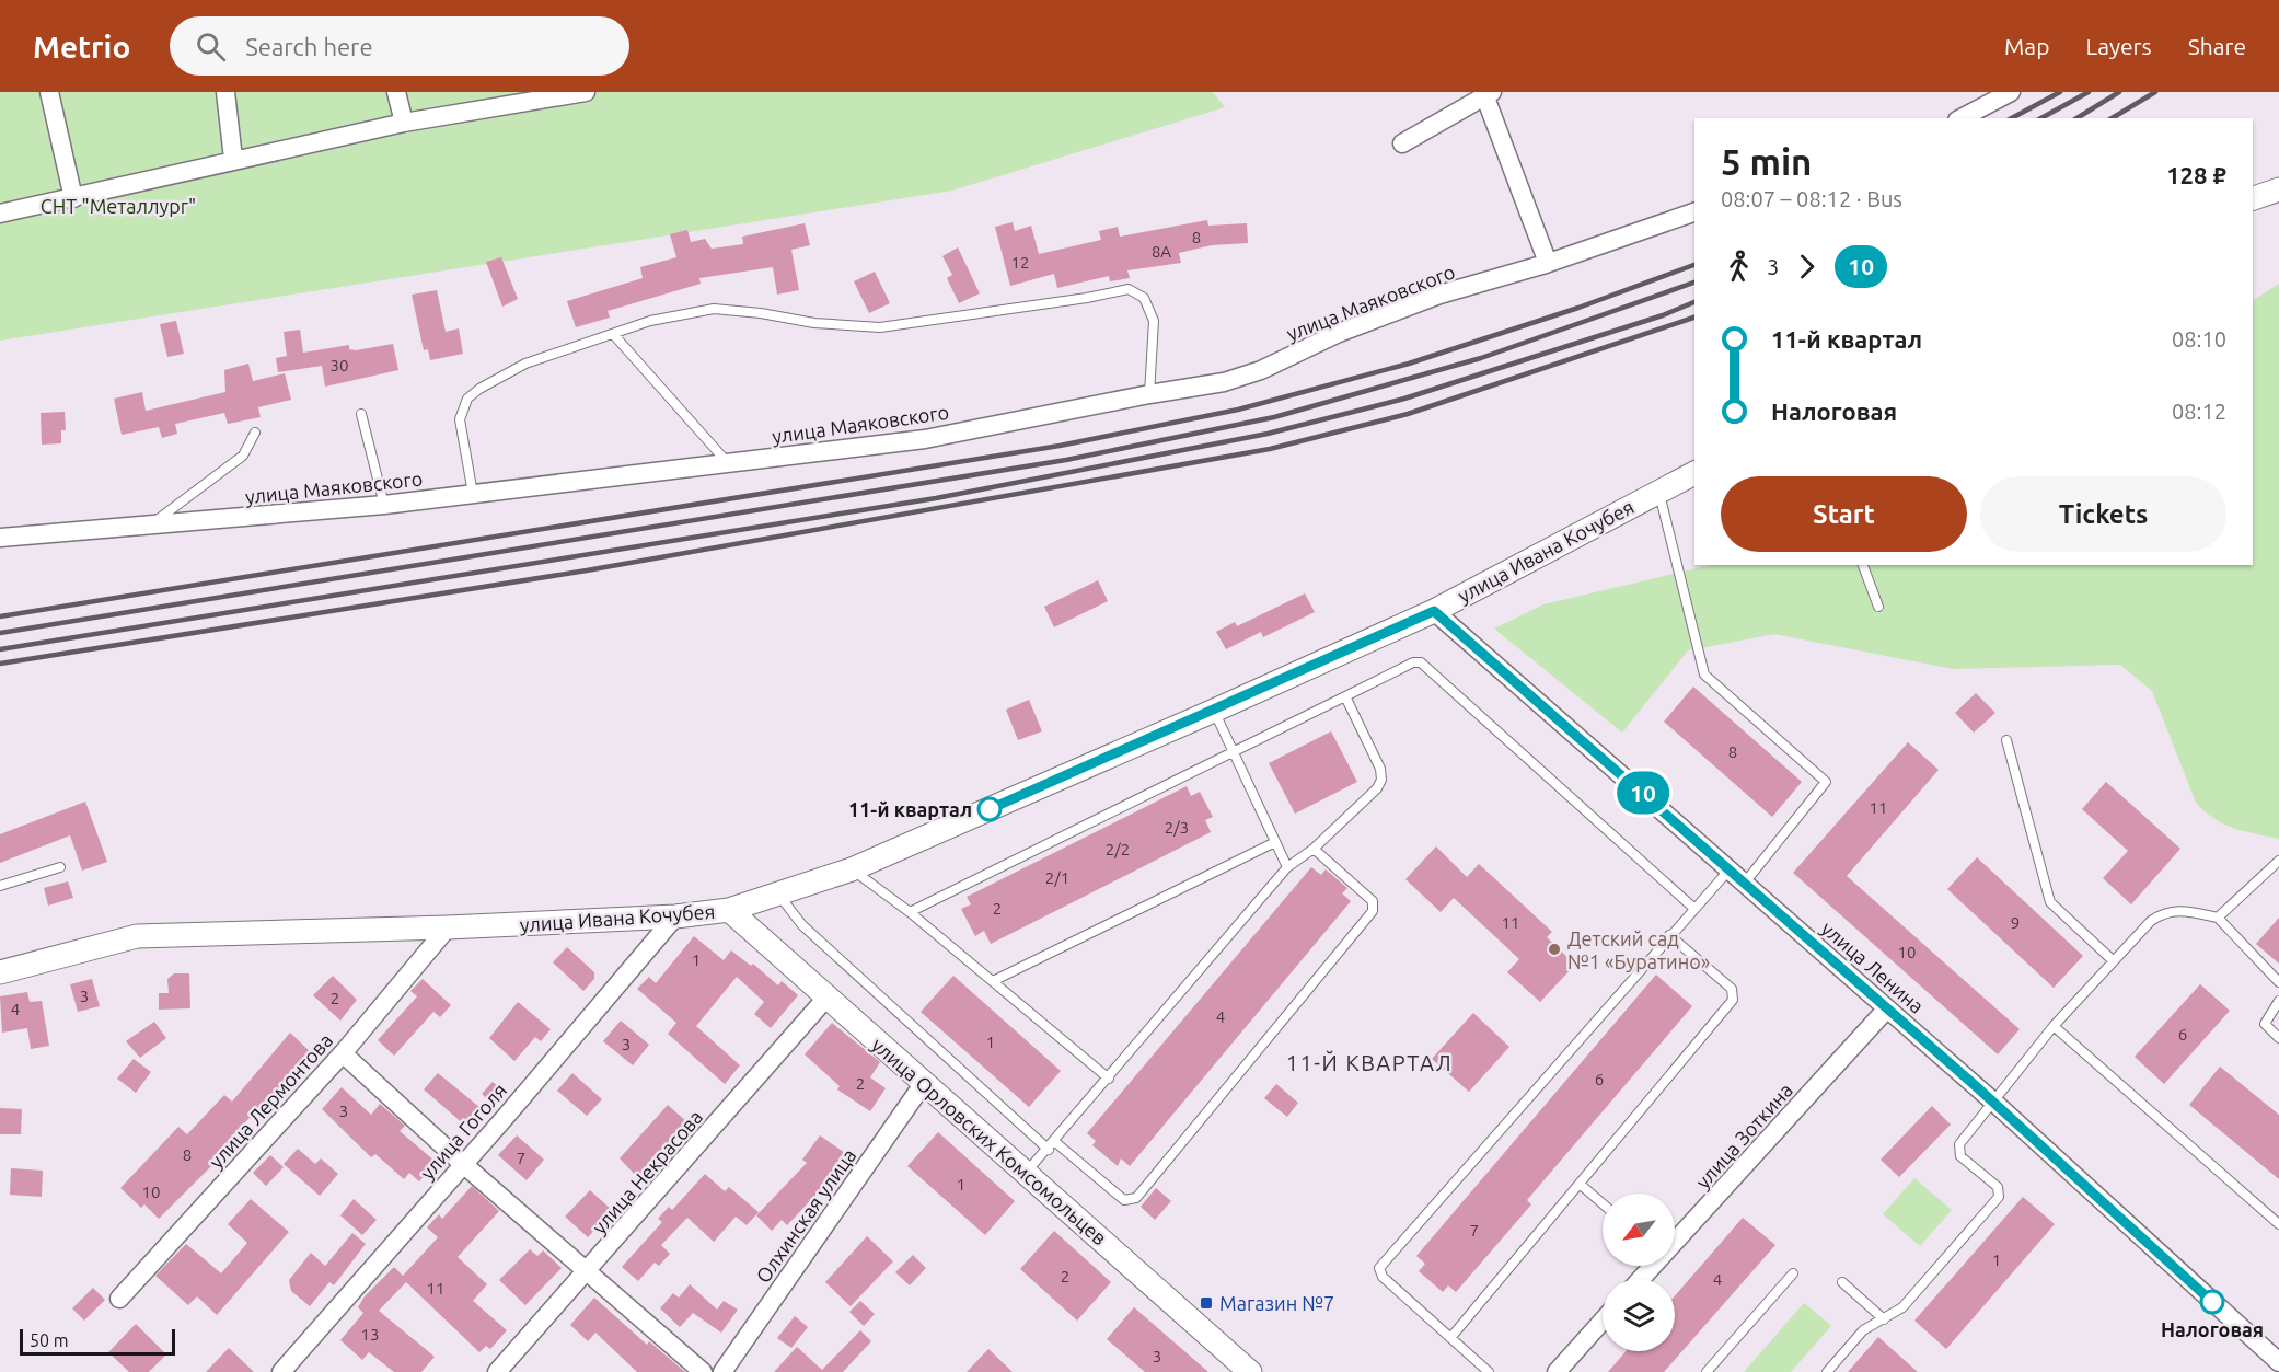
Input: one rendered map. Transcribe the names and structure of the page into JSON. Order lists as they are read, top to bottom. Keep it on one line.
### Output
{"streets":{"street":["улица Маяковского","улица Ивана Кочубея","улица Ленина","улица Лермонтова","улица Гоголя","улица Зоткина","улица Орловских Комсомольцев","улица Некрасова","Олхинская улица"]},"crossings":[["улица Ивана Кочубея","улица Ленина"],["улица Ивана Кочубея","улица Лермонтова"],["улица Ивана Кочубея","улица Гоголя"],["улица Ивана Кочубея","улица Орловских Комсомольцев"],["улица Ленина","улица Зоткина"],["улица Орловских Комсомольцев","улица Некрасова"],["улица Орловских Комсомольцев","Олхинская улица"]],"districts":["11-Й КВАРТАЛ"],"parks":["СНТ \"Металлург\""],"places":{"other":["11-й квартал","Детский сад №1 «Буратино»","Налоговая"],"transit":["Магазин №7"]},"lines":["bus line 10"],"house_numbers":["8","8А","12","30","8","11","2/3","2/2","2/1","2","11","9","10","1","3","2","4","4","6","1","3","6","2","3","8","7","1","10","7","1","2","4","11","13","3"],"scale_bar":"50 m","north":"bottom left","page":{"header":"Metrio","search":"Search here","nav":["Map","Layers","Share"],"on_map":"10","heading":["5 min","08:07 – 08:12 · Bus","128 ₽"],"legs":["3","10"],"list":[{"name":"11-й квартал","value":"08:10"},{"name":"Налоговая","value":"08:12"}],"buttons":["Start","Tickets"],"scale":"50 m"}}
